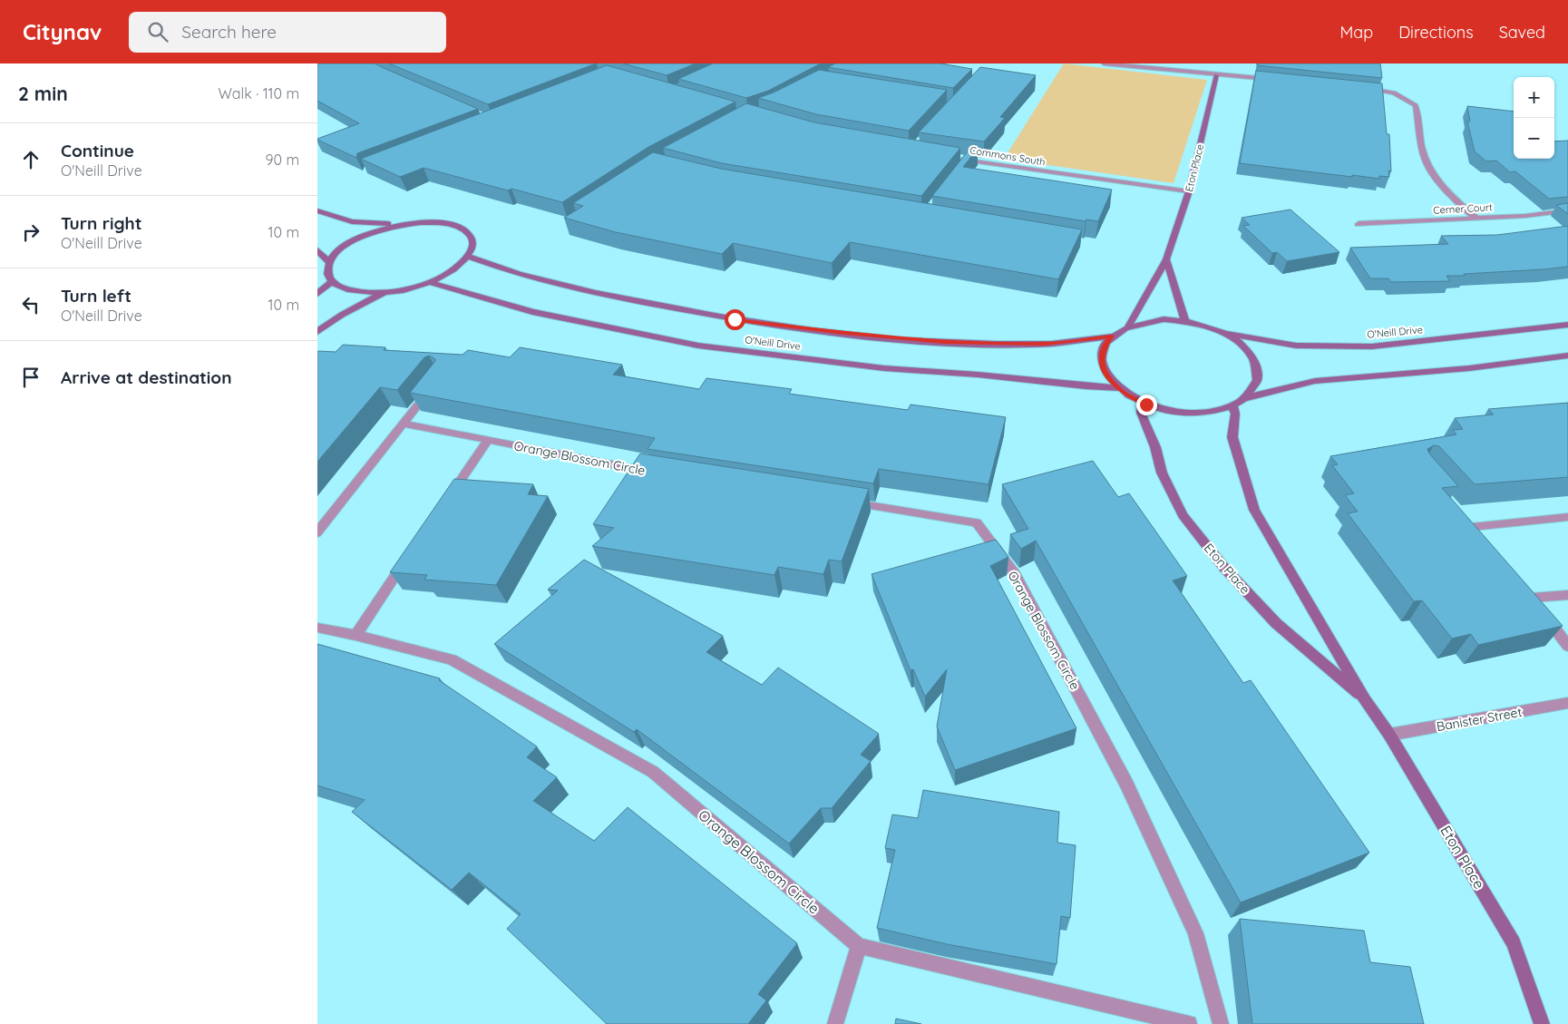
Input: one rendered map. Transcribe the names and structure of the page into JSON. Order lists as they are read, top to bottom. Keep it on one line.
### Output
{"streets":{"main road":["Eton Place","O'Neill Drive"],"street":["Commons South","Cerner Court","Orange Blossom Circle","Banister Street"]},"crossings":[["Commons South","Eton Place"],["Eton Place","O'Neill Drive"],["Eton Place","Banister Street"]],"page":{"header":"Citynav","search":"Search here","nav":["Map","Directions","Saved"],"heading":["2 min","Walk · 110 m"],"map_buttons":["+","−"],"list":[["Continue","O'Neill Drive","90 m"],["Turn right","O'Neill Drive","10 m"],["Turn left","O'Neill Drive","10 m"],"Arrive at destination"]}}
